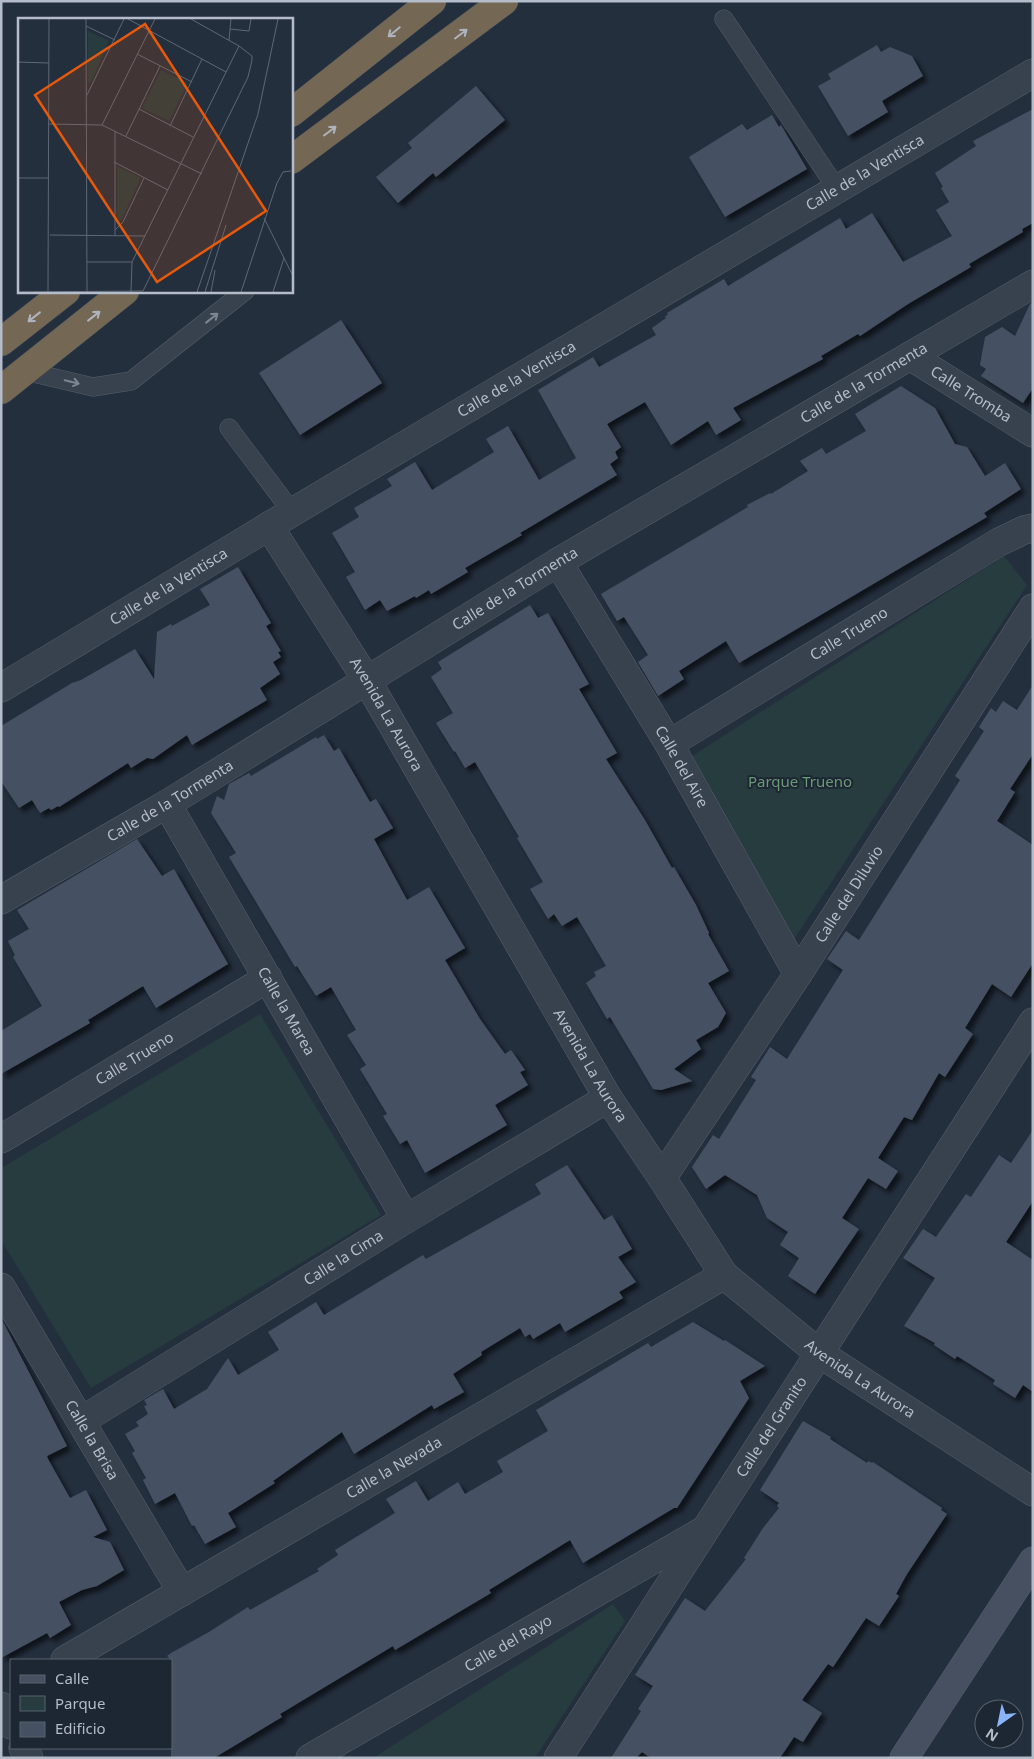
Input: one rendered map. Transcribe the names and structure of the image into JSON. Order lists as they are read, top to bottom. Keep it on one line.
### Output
{"streets":{"street":["Calle de la Ventisca","Calle de la Tormenta","Calle Tromba","Calle Trueno","Avenida La Aurora","Calle del Aire","Calle del Diluvio","Calle la Marea","Calle la Cima","Calle del Granito","Calle la Brisa","Calle la Nevada","Calle del Rayo"]},"crossings":[["Calle de la Ventisca","Avenida La Aurora"],["Calle de la Tormenta","Calle Tromba"],["Calle de la Tormenta","Avenida La Aurora"],["Calle de la Tormenta","Calle del Aire"],["Calle de la Tormenta","Calle la Marea"],["Calle Trueno","Calle del Aire"],["Calle Trueno","Calle la Marea"],["Avenida La Aurora","Calle del Diluvio"],["Avenida La Aurora","Calle la Cima"],["Avenida La Aurora","Calle del Granito"],["Avenida La Aurora","Calle la Nevada"],["Calle del Aire","Calle del Diluvio"],["Calle la Marea","Calle la Cima"],["Calle la Cima","Calle la Brisa"],["Calle del Granito","Calle del Rayo"],["Calle la Brisa","Calle la Nevada"]],"parks":["Parque Trueno"],"legend":["Calle","Parque","Edificio"],"north":"bottom left"}
